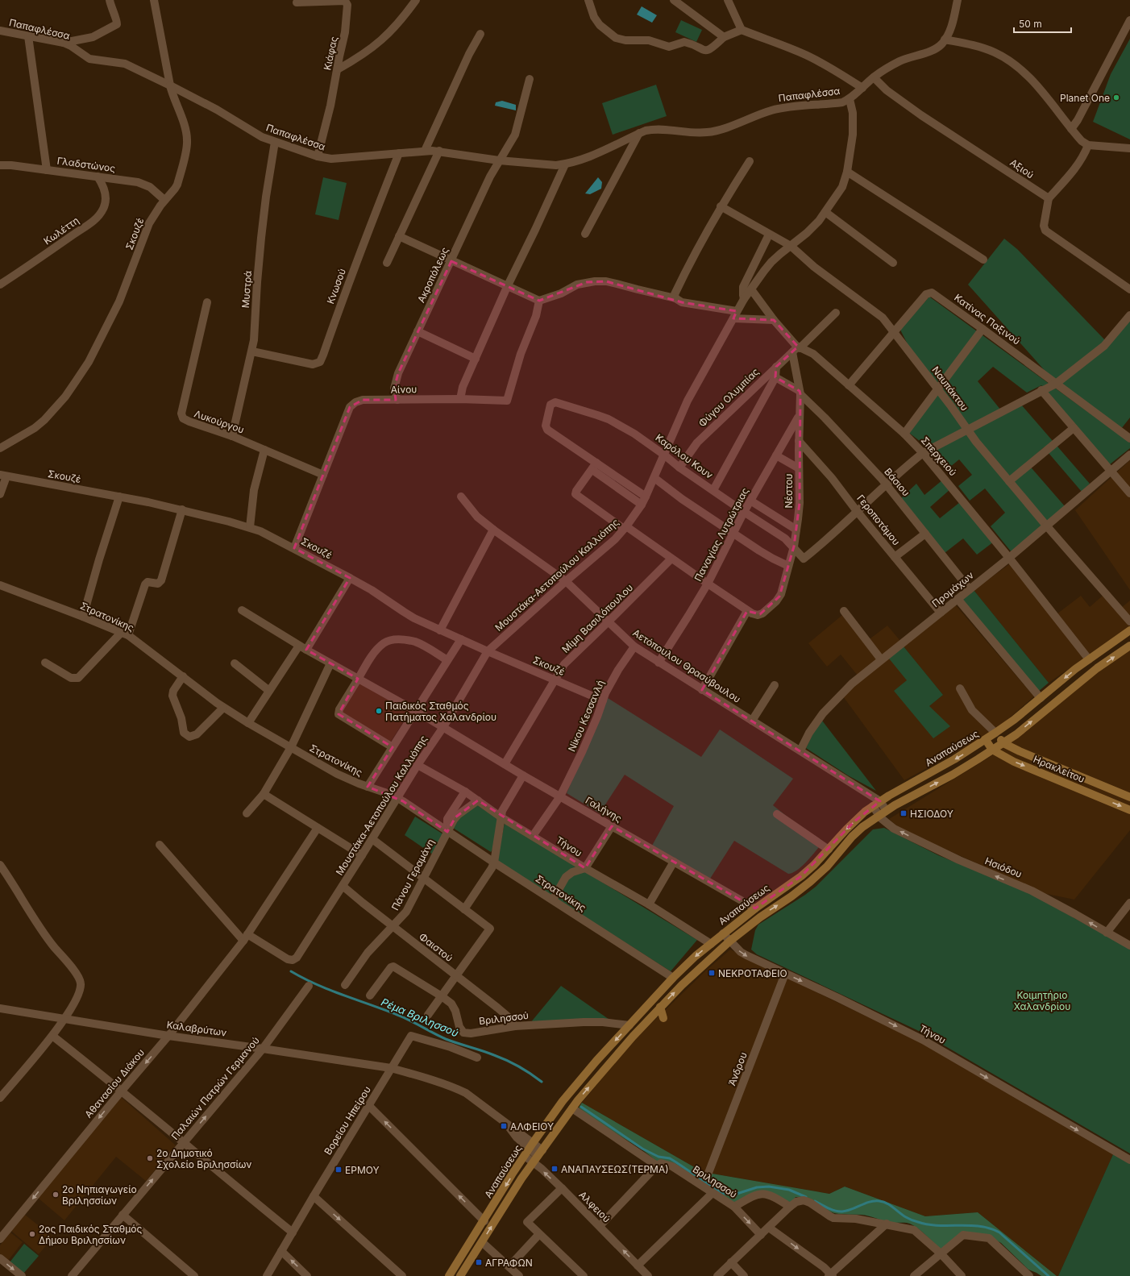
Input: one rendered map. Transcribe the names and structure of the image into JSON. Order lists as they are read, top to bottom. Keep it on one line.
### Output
{"streets":{"main road":["Αναπαύσεως","Ηρακλείτου"],"street":["Παπαφλέσσα","Κιάφας","Γλαδστώνος","Αξιού","Κωλέττη","Σκουζέ","Ακροπόλεως","Κνωσού","Μυστρά","Κατίνας Παξινού","Ναυπάκτου","Αίνου","Φύγου Ολυμπίας","Λυκούργου","Καρόλου Κουν","Σπερχειού","Βάσιου","Νέστου","Γεροποτάμου","Παναγίας Λυτρώτριας","Μουστάκα-Αετοπούλου Καλλιόπης","Προμάχων","Στρατονίκης","Μίμη Βασιλόπουλου","Αετόπουλου Θρασύβουλου","Νίκου Κεσσανλή","Γαλήνης","Τήνου","Ησιόδου","Πάνου Γεραμάνη","Φαιστού","Βριλησσού","Καλαβρύτων","Άνδρου","Αθανασίου Διάκου","Παλαιών Πατρών Γερμανού","Βορείου Ηπείρου","Αλφειού"]},"crossings":[["Παπαφλέσσα","Κιάφας"],["Παπαφλέσσα","Αξιού"],["Παπαφλέσσα","Σκουζέ"],["Παπαφλέσσα","Ακροπόλεως"],["Παπαφλέσσα","Κνωσού"],["Παπαφλέσσα","Μυστρά"],["Παπαφλέσσα","Μουστάκα-Αετοπούλου Καλλιόπης"],["Γλαδστώνος","Κωλέττη"],["Γλαδστώνος","Σκουζέ"],["Σκουζέ","Αίνου"],["Σκουζέ","Μουστάκα-Αετοπούλου Καλλιόπης"],["Σκουζέ","Μίμη Βασιλόπουλου"],["Σκουζέ","Νίκου Κεσσανλή"],["Ακροπόλεως","Αίνου"],["Κνωσού","Μυστρά"],["Μυστρά","Λυκούργου"],["Κατίνας Παξινού","Ναυπάκτου"],["Κατίνας Παξινού","Σπερχειού"],["Ναυπάκτου","Μουστάκα-Αετοπούλου Καλλιόπης"],["Ναυπάκτου","Προμάχων"],["Αίνου","Λυκούργου"],["Φύγου Ολυμπίας","Καρόλου Κουν"],["Φύγου Ολυμπίας","Σπερχειού"],["Φύγου Ολυμπίας","Νέστου"],["Καρόλου Κουν","Νέστου"],["Καρόλου Κουν","Γεροποτάμου"],["Καρόλου Κουν","Παναγίας Λυτρώτριας"],["Καρόλου Κουν","Μουστάκα-Αετοπούλου Καλλιόπης"],["Σπερχειού","Νέστου"],["Σπερχειού","Μουστάκα-Αετοπούλου Καλλιόπης"],["Σπερχειού","Προμάχων"],["Σπερχειού","Αναπαύσεως"],["Βάσιου","Νέστου"],["Βάσιου","Προμάχων"],["Νέστου","Γεροποτάμου"],["Νέστου","Παναγίας Λυτρώτριας"],["Γεροποτάμου","Προμάχων"],["Παναγίας Λυτρώτριας","Αετόπουλου Θρασύβουλου"],["Μουστάκα-Αετοπούλου Καλλιόπης","Στρατονίκης"],["Μουστάκα-Αετοπούλου Καλλιόπης","Αετόπουλου Θρασύβουλου"],["Μουστάκα-Αετοπούλου Καλλιόπης","Γαλήνης"],["Μουστάκα-Αετοπούλου Καλλιόπης","Τήνου"],["Μουστάκα-Αετοπούλου Καλλιόπης","Φαιστού"],["Μουστάκα-Αετοπούλου Καλλιόπης","Αθανασίου Διάκου"],["Προμάχων","Αετόπουλου Θρασύβουλου"],["Στρατονίκης","Αναπαύσεως"],["Στρατονίκης","Πάνου Γεραμάνη"],["Μίμη Βασιλόπουλου","Αετόπουλου Θρασύβουλου"],["Μίμη Βασιλόπουλου","Γαλήνης"],["Αετόπουλου Θρασύβουλου","Νίκου Κεσσανλή"],["Αετόπουλου Θρασύβουλου","Αναπαύσεως"],["Αετόπουλου Θρασύβουλου","Ησιόδου"],["Νίκου Κεσσανλή","Γαλήνης"],["Νίκου Κεσσανλή","Τήνου"],["Αναπαύσεως","Ηρακλείτου"],["Αναπαύσεως","Γαλήνης"],["Αναπαύσεως","Τήνου"],["Αναπαύσεως","Ησιόδου"],["Αναπαύσεως","Βριλησσού"],["Αναπαύσεως","Αλφειού"],["Τήνου","Πάνου Γεραμάνη"],["Τήνου","Άνδρου"],["Πάνου Γεραμάνη","Φαιστού"],["Φαιστού","Βριλησσού"],["Καλαβρύτων","Αθανασίου Διάκου"],["Καλαβρύτων","Παλαιών Πατρών Γερμανού"],["Καλαβρύτων","Βορείου Ηπείρου"],["Καλαβρύτων","Αλφειού"],["Βορείου Ηπείρου","Αλφειού"]],"one_way":["Τήνου","Ησιόδου","Αθανασίου Διάκου","Παλαιών Πατρών Γερμανού"],"water":["Ρέμα Βριλησσού"],"parks":["Κοιμητήριο Χαλανδρίου"],"places":{"other":["Planet One","Παιδικός Σταθμός Πατήματος Χαλανδρίου","2ο Δημοτικό Σχολείο Βριλησσίων","2ο Νηπιαγωγείο Βριλησσίων","2ος Παιδικός Σταθμός Δήμου Βριλησσίων"],"transit":["ΗΣΙΟΔΟΥ","ΝΕΚΡΟΤΑΦΕΙΟ","ΑΛΦΕΙΟΥ","ΑΝΑΠΑΥΣΕΩΣ(ΤΕΡΜΑ)","ΕΡΜΟΥ","ΑΓΡΑΦΩΝ"]},"scale_bar":"50 m"}
